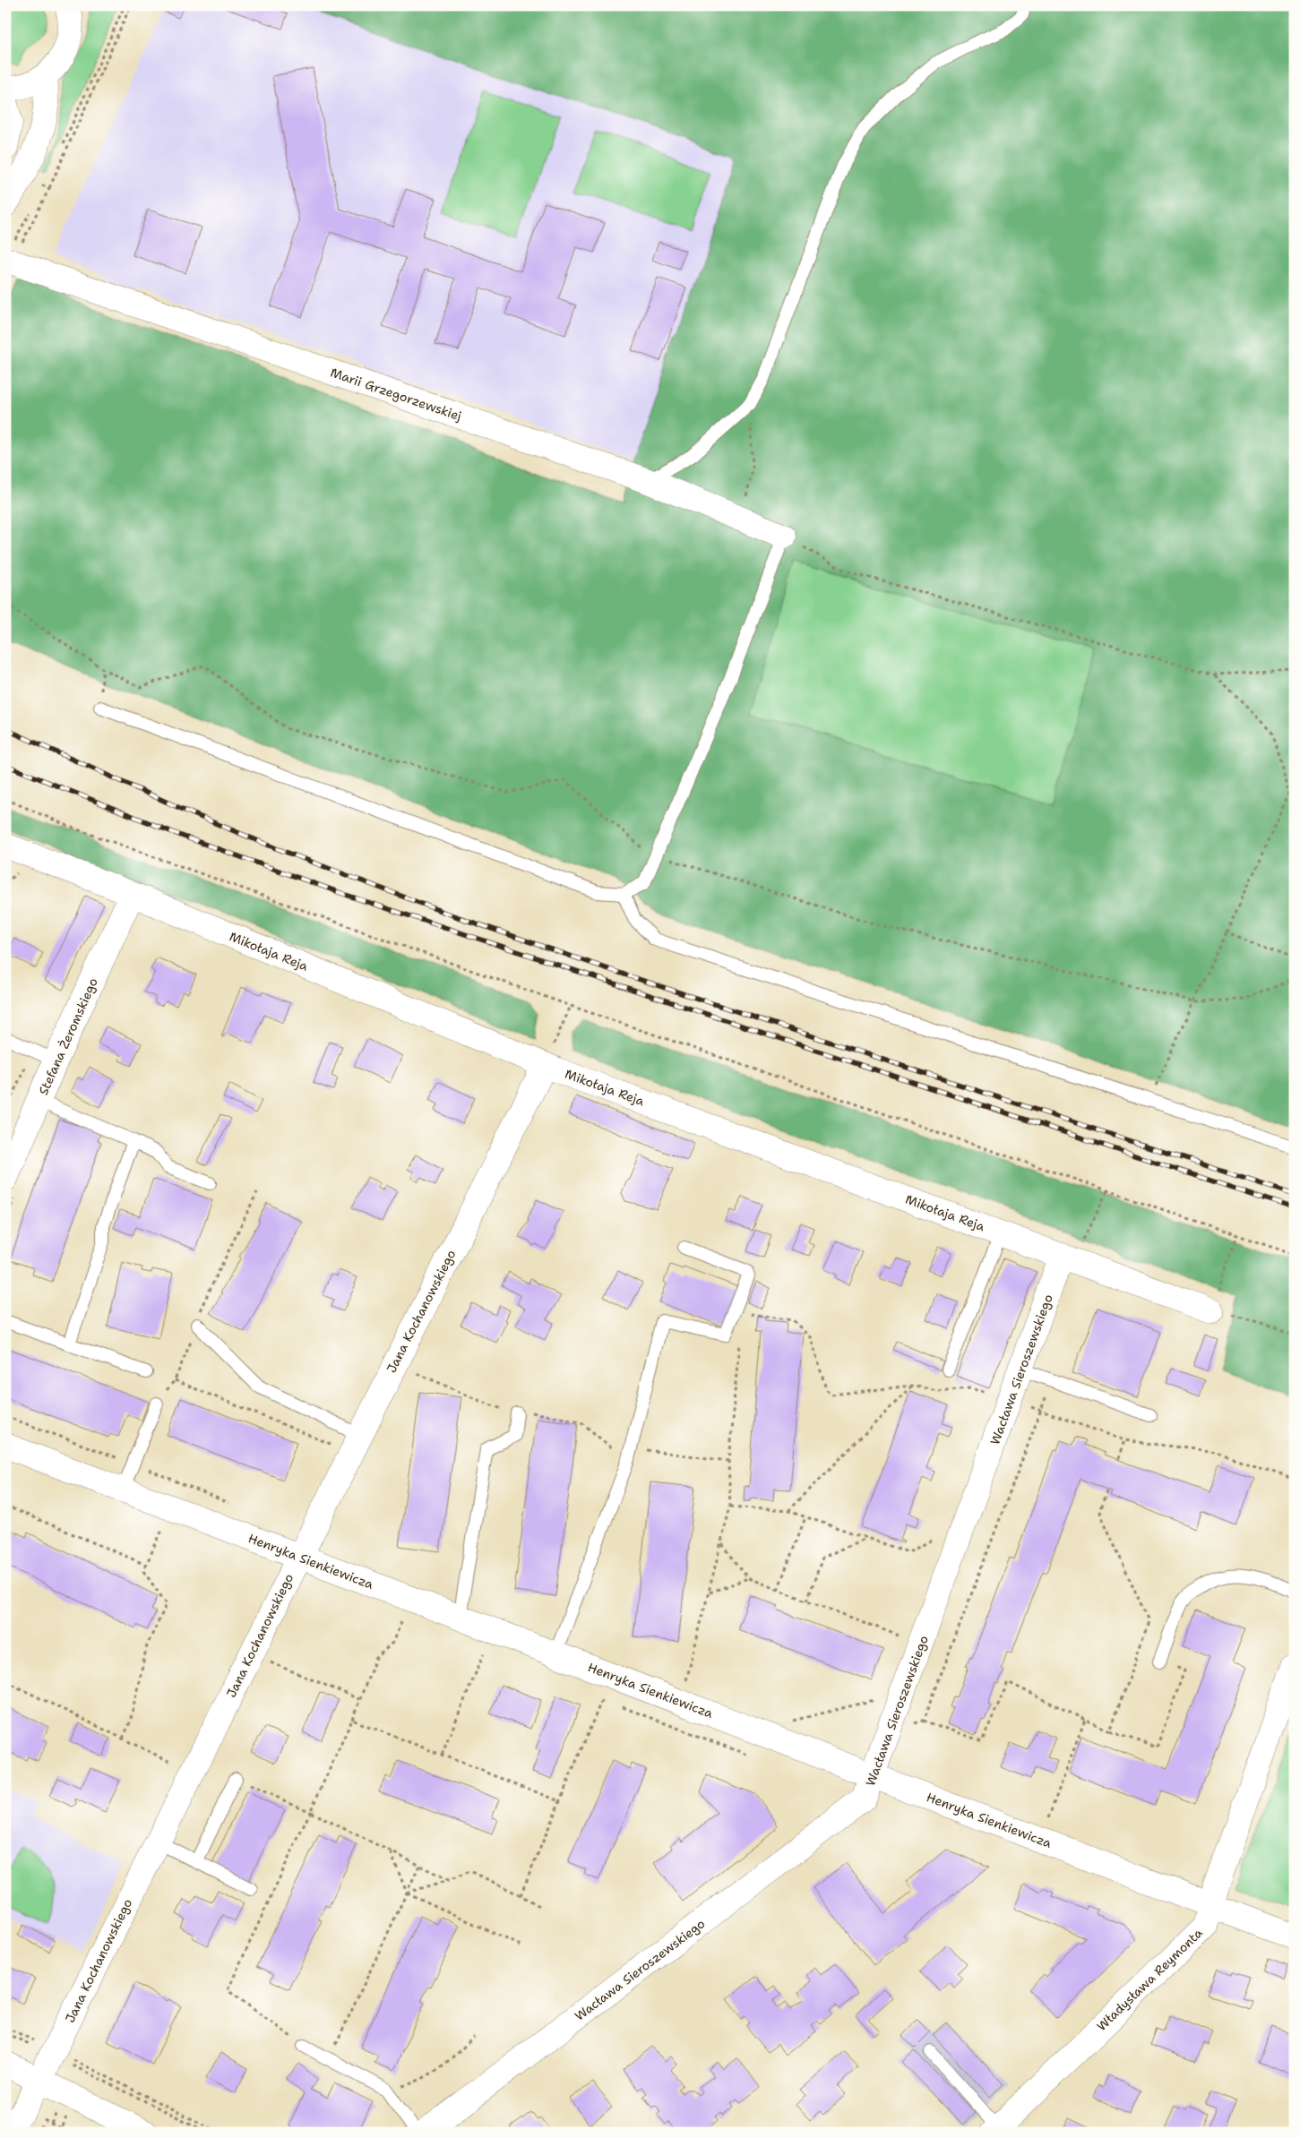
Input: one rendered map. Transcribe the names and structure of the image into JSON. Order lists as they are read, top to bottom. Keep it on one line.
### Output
{"streets":{"street":["Marii Grzegorzewskiej","Mikołaja Reja","Stefana Żeromskiego","Jana Kochanowskiego","Wacława Sieroszewskiego","Henryka Sienkiewicza","Władysława Reymonta"]},"crossings":[["Mikołaja Reja","Stefana Żeromskiego"],["Mikołaja Reja","Jana Kochanowskiego"],["Mikołaja Reja","Wacława Sieroszewskiego"],["Jana Kochanowskiego","Henryka Sienkiewicza"],["Wacława Sieroszewskiego","Henryka Sienkiewicza"],["Henryka Sienkiewicza","Władysława Reymonta"]]}
